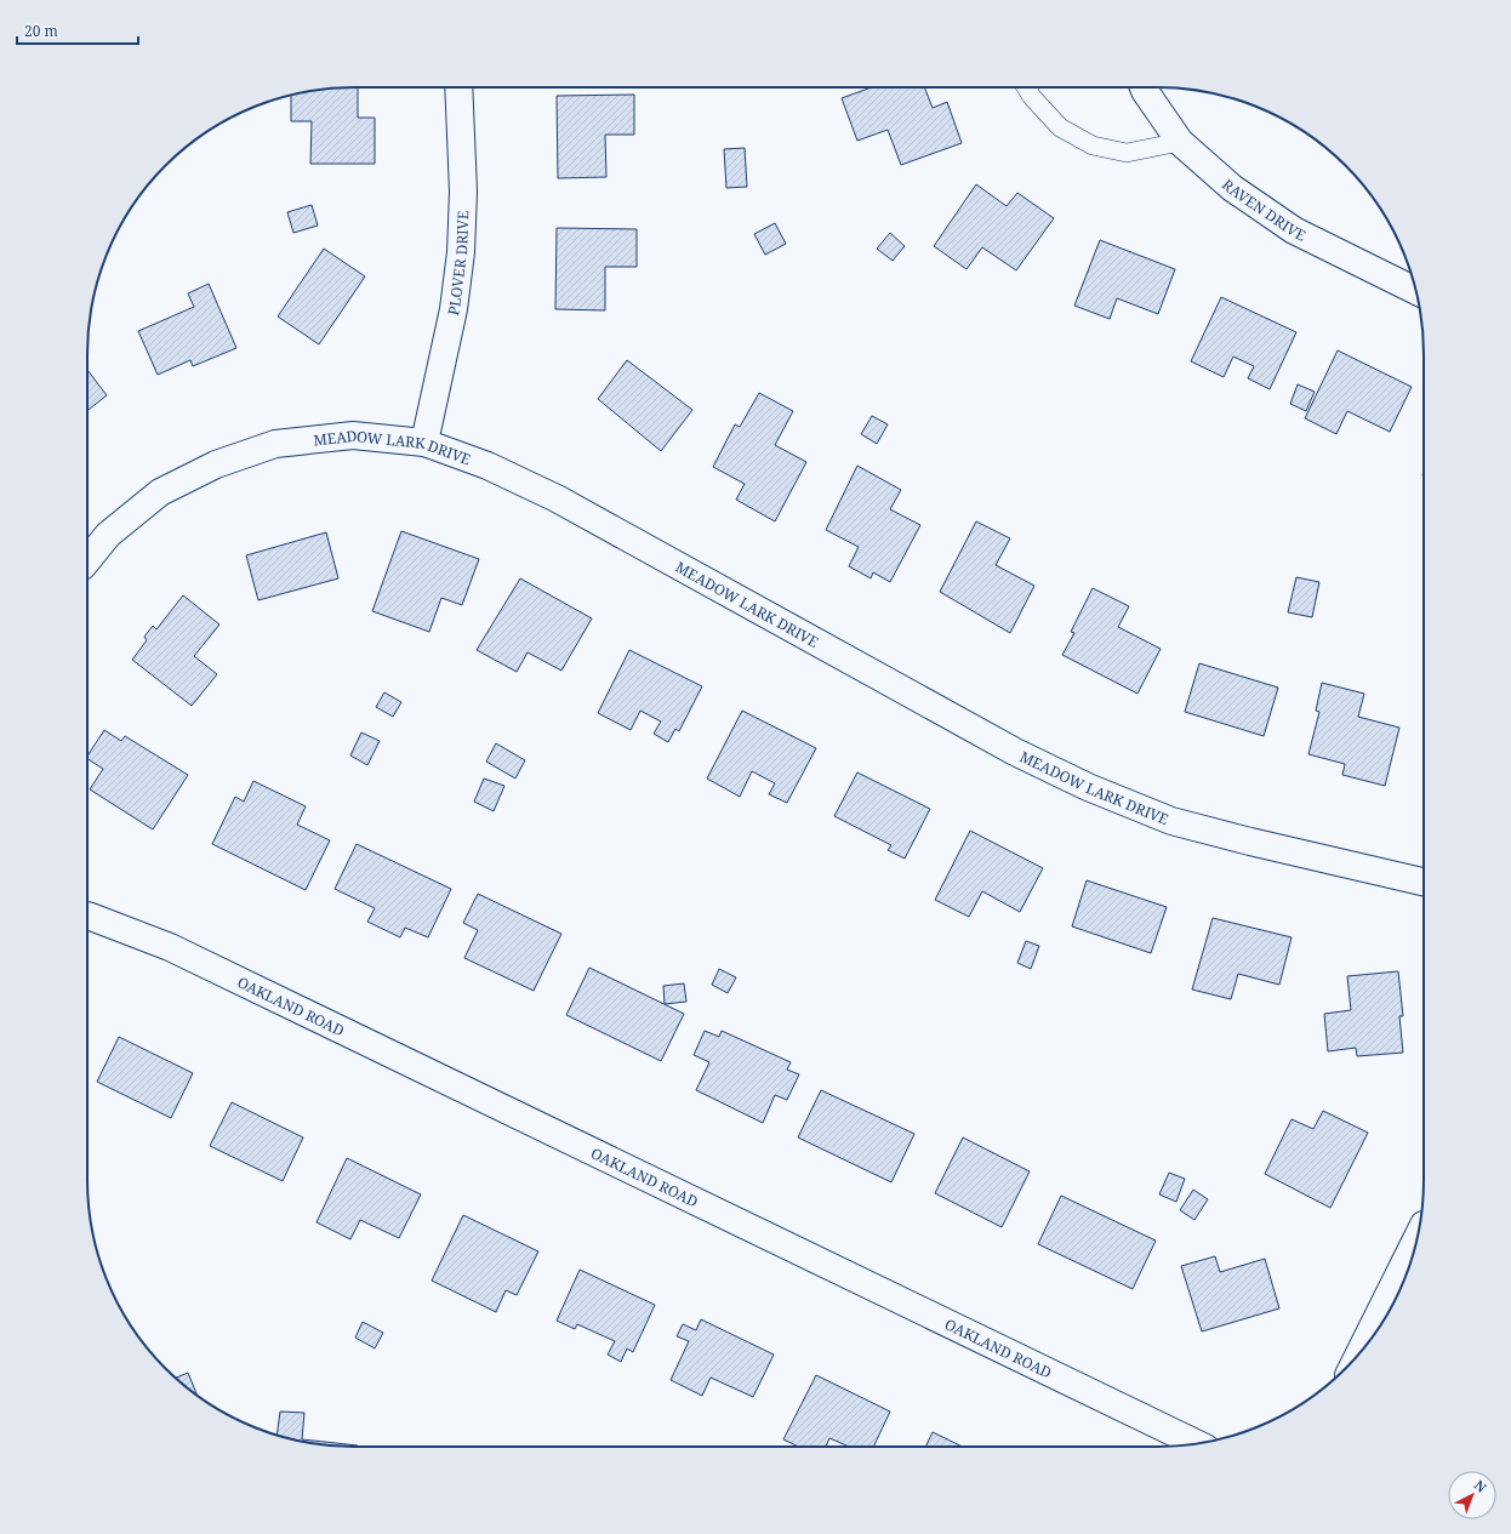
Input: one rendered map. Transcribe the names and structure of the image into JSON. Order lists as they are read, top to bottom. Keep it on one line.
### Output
{"streets":{"street":["RAVEN DRIVE","PLOVER DRIVE","MEADOW LARK DRIVE","OAKLAND ROAD"]},"crossings":[["PLOVER DRIVE","MEADOW LARK DRIVE"]],"scale_bar":"20 m","north":"top right"}
